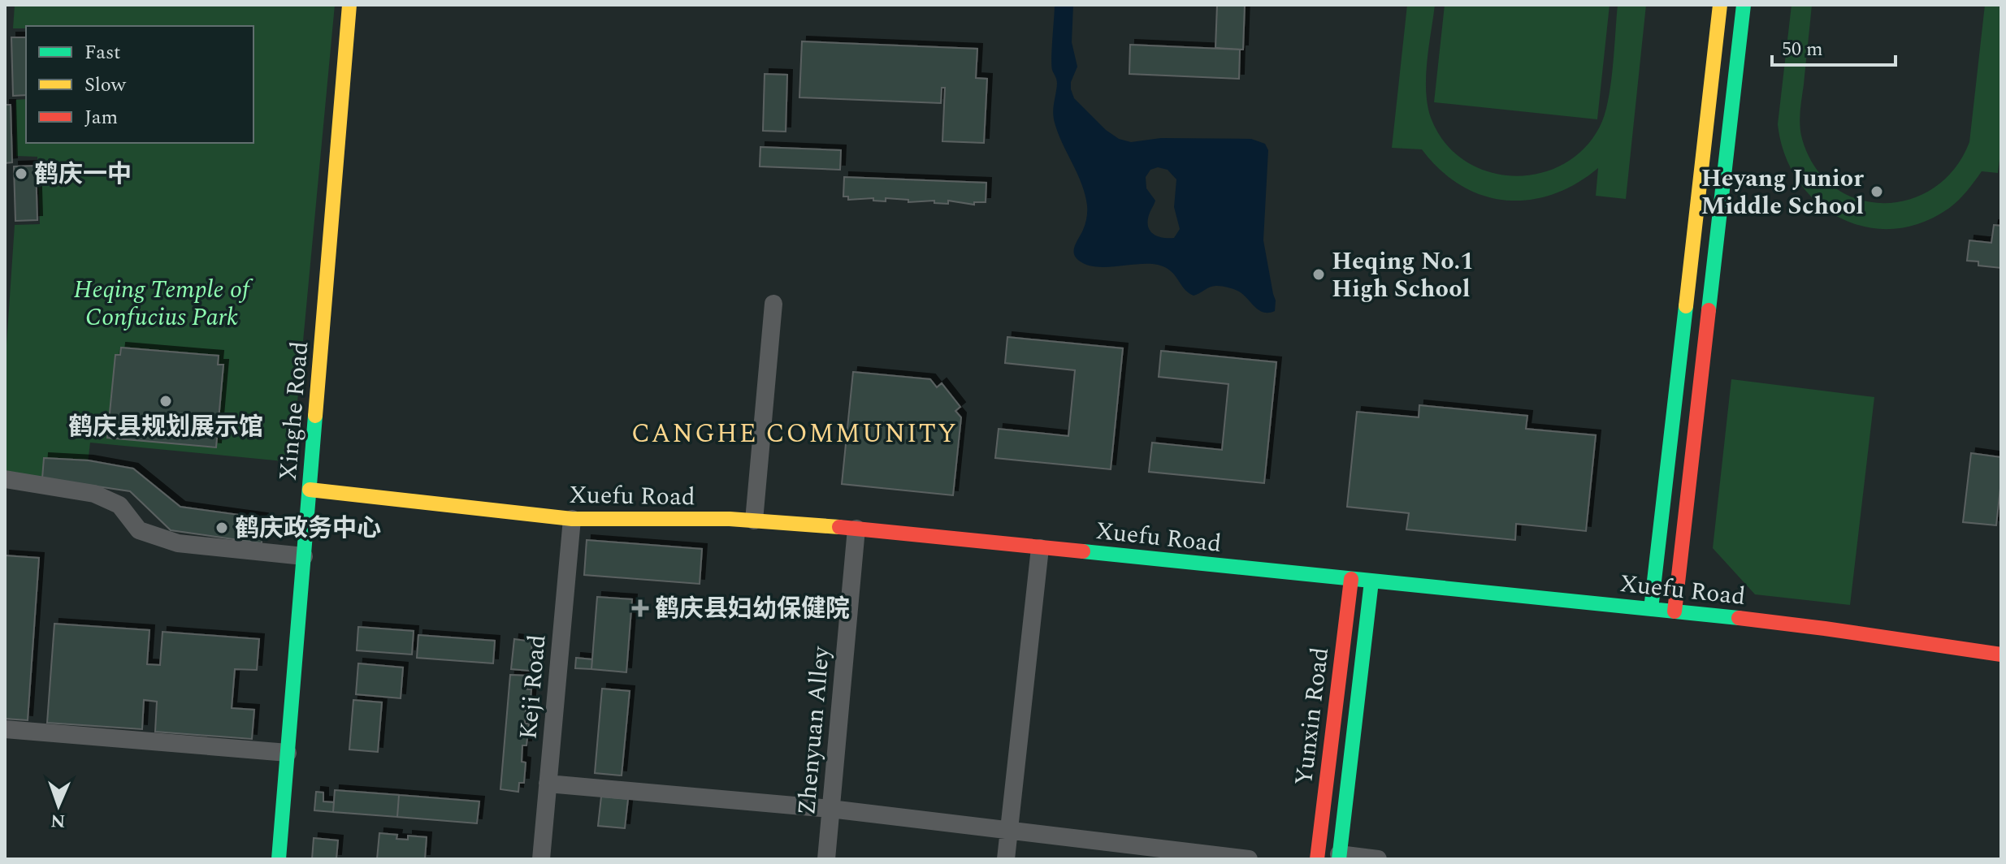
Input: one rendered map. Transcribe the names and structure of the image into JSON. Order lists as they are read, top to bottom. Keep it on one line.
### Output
{"streets":{"street":["Xinghe Road","Xuefu Road","Keji Road","Yunxin Road","Zhenyuan Alley"]},"crossings":[["Xinghe Road","Xuefu Road"],["Xuefu Road","Keji Road"],["Xuefu Road","Yunxin Road"],["Xuefu Road","Zhenyuan Alley"]],"districts":["CANGHE COMMUNITY"],"parks":["Heqing Temple of Confucius Park"],"places":{"other":["鹤庆一中","Heyang Junior Middle School","Heqing No.1 High School","鹤庆县规划展示馆","鹤庆政务中心"],"health":["鹤庆县妇幼保健院"]},"legend":["Fast","Slow","Jam"],"scale_bar":"50 m","north":"bottom"}
